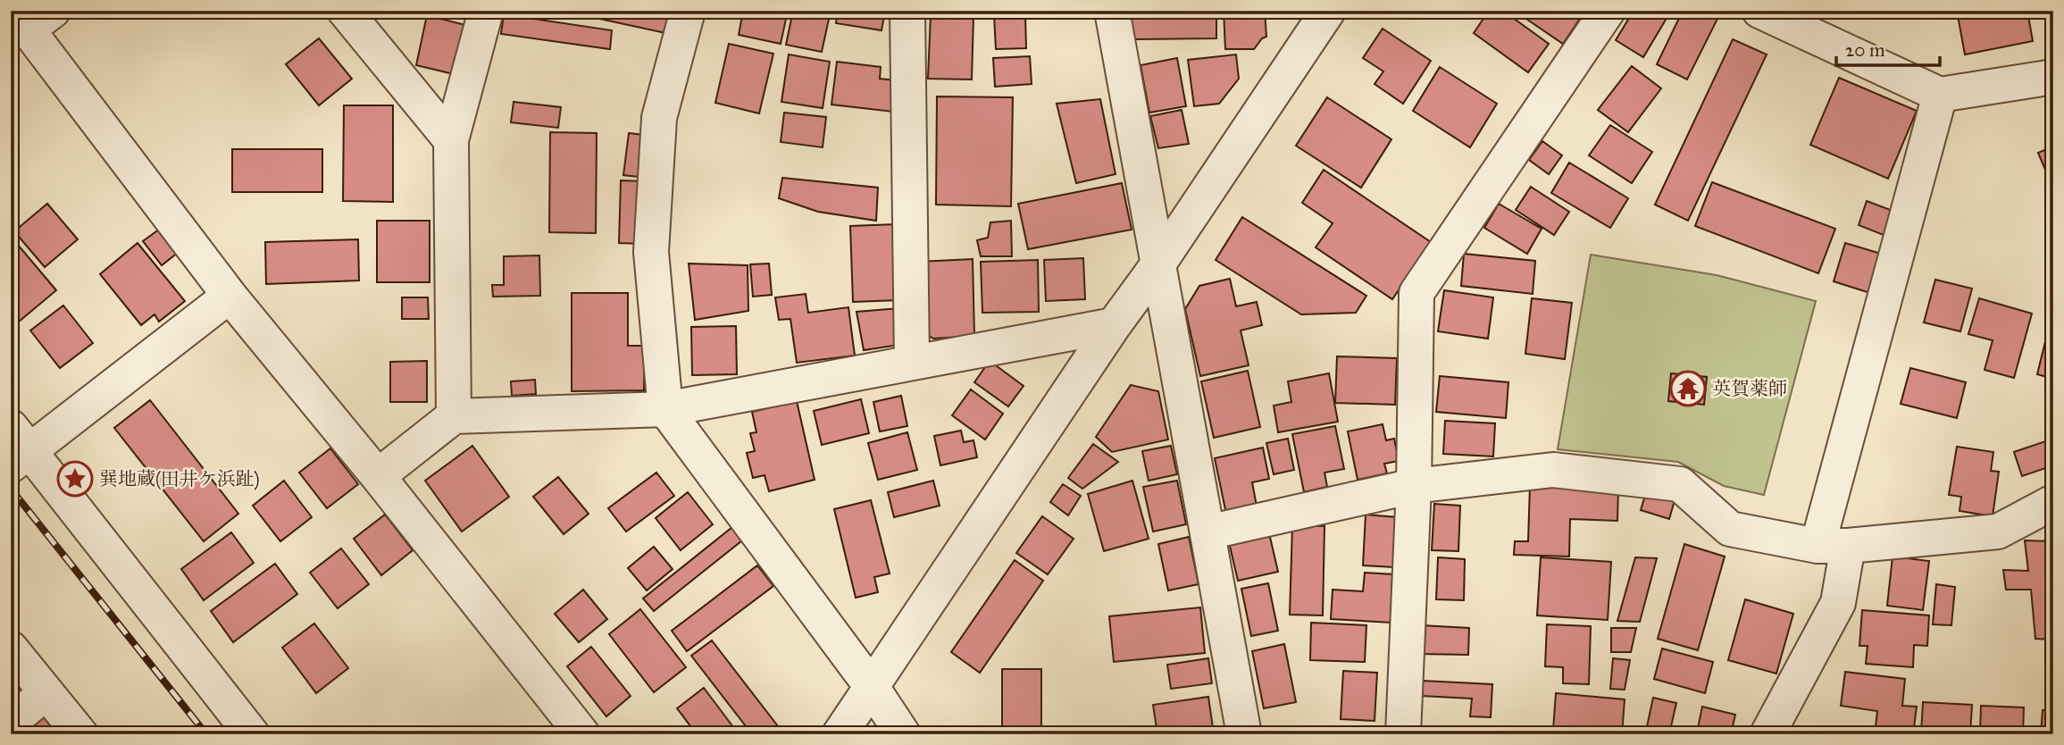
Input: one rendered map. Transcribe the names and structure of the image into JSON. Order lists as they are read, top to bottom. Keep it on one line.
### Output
{"places":{"temple":["英賀薬師"],"place":["巽地蔵(田井ケ浜趾)"]},"scale_bar":"20 m"}
